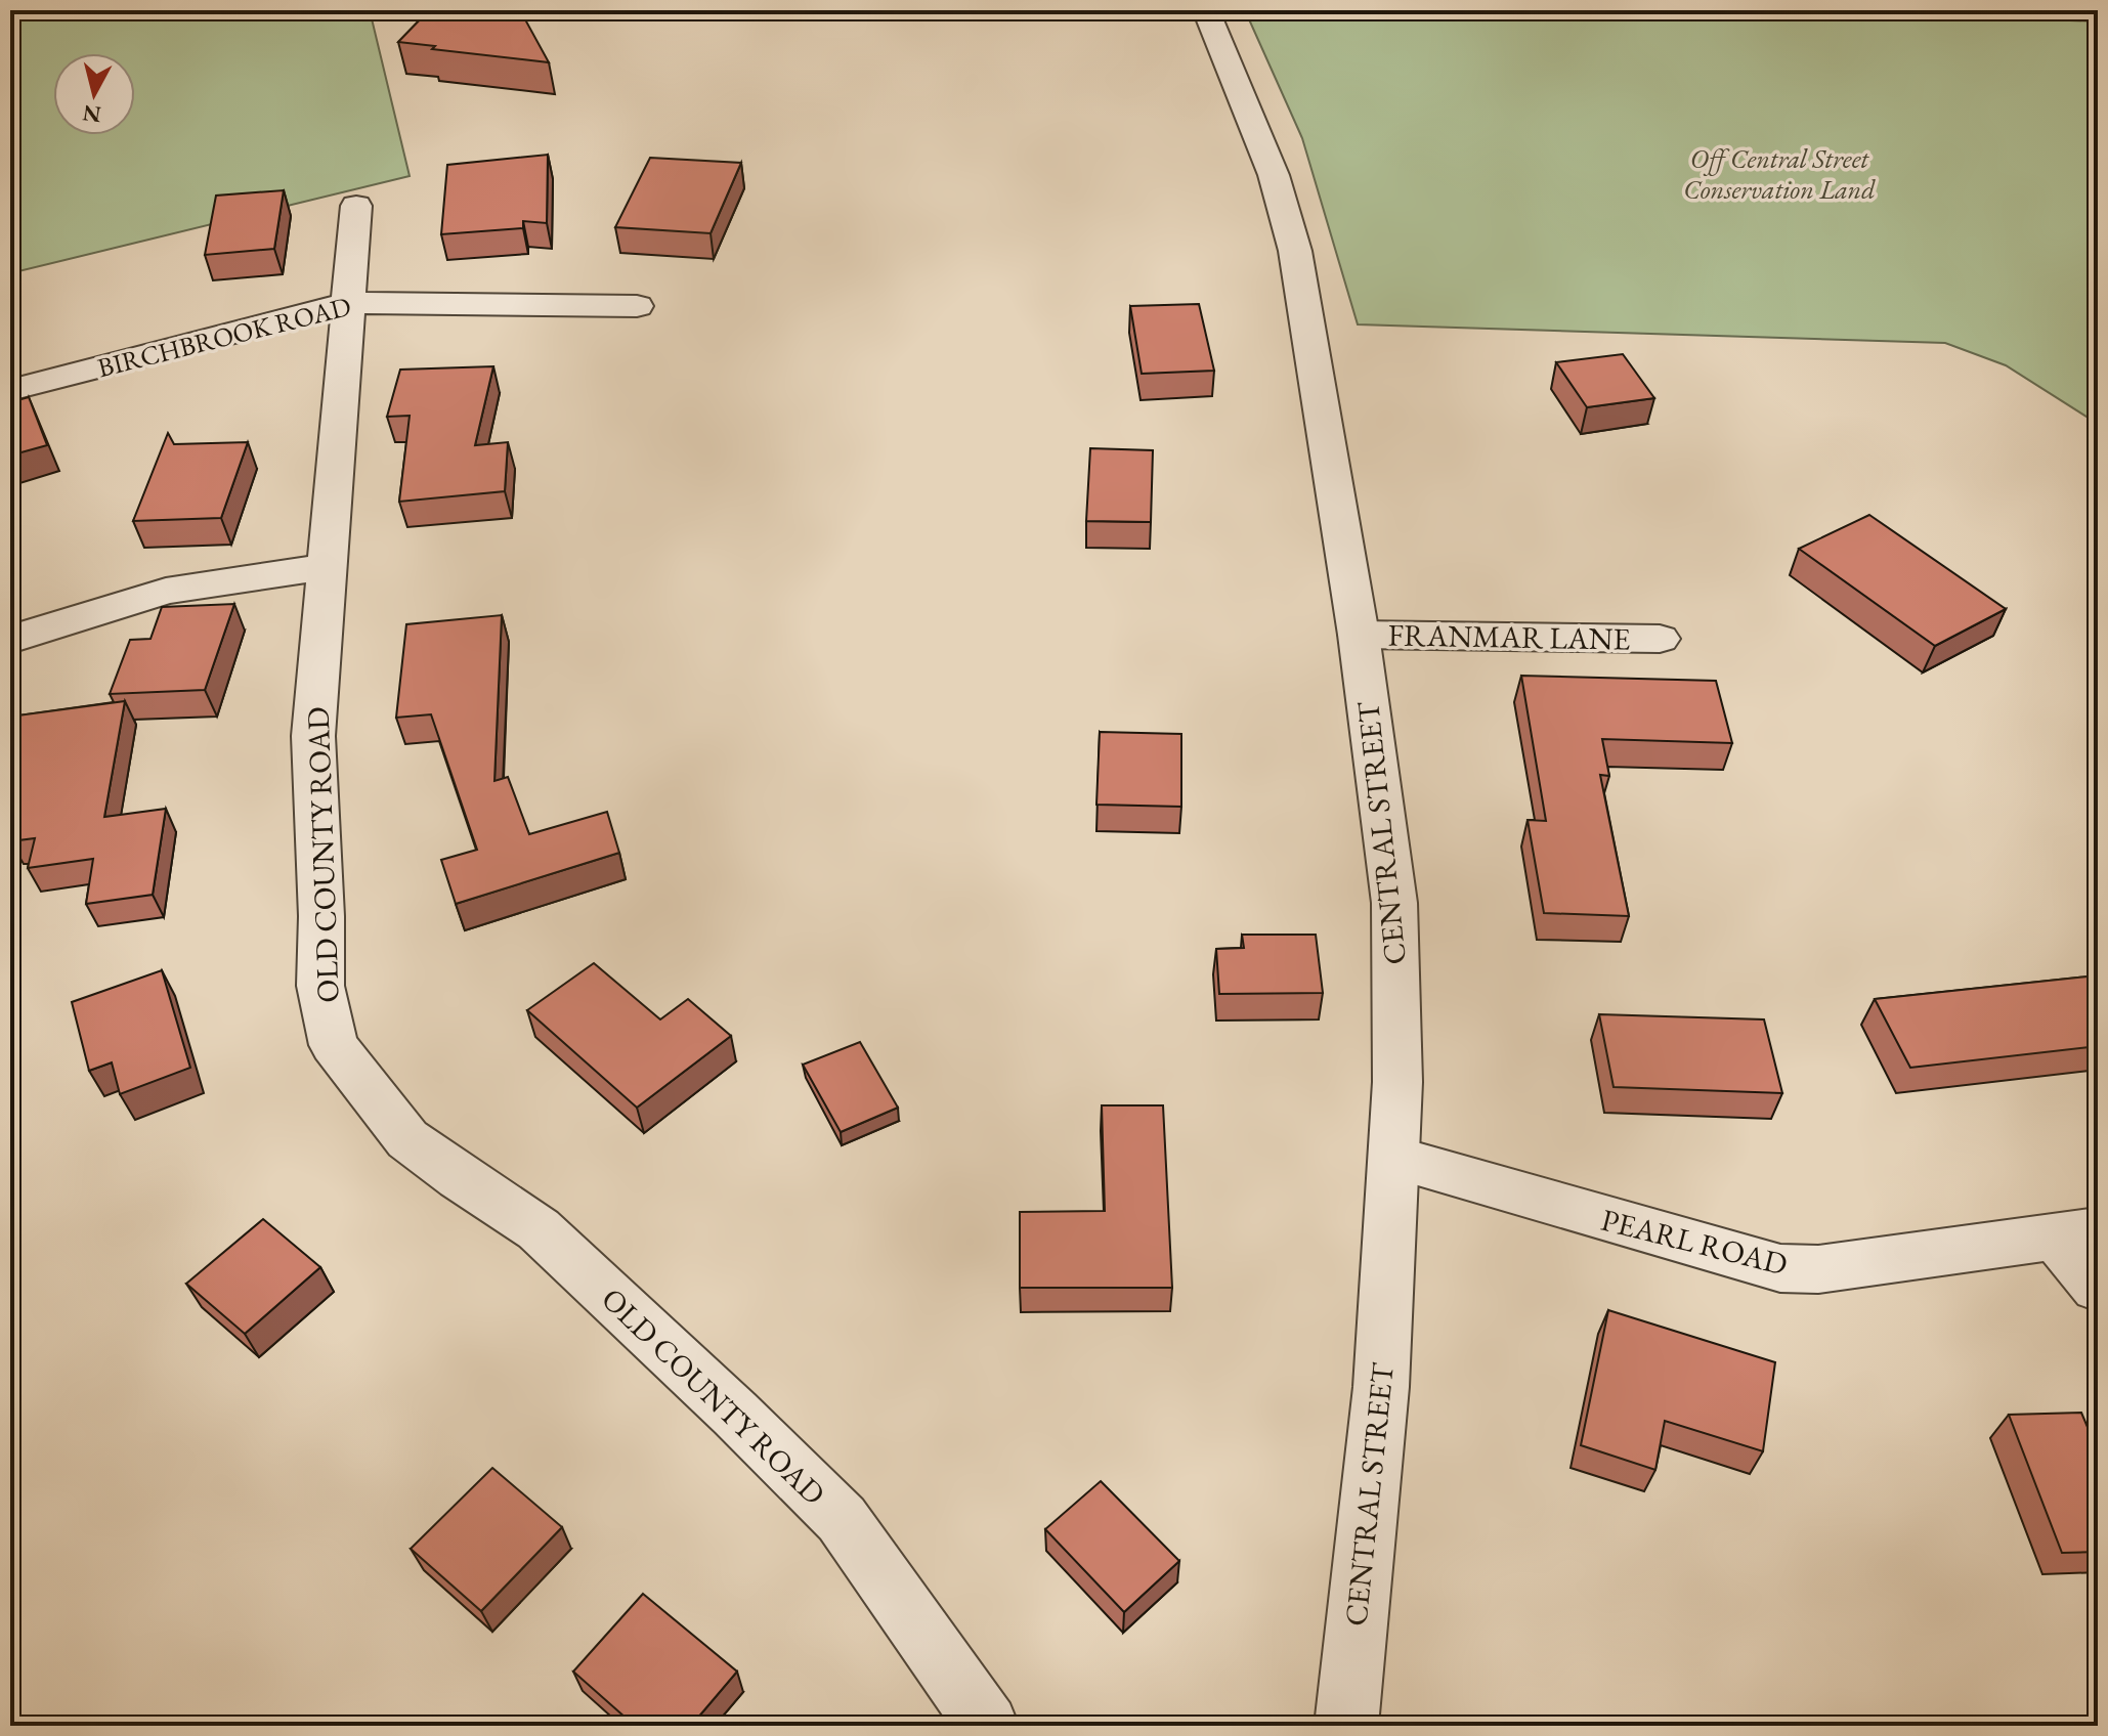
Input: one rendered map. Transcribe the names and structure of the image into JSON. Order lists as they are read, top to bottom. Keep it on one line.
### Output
{"streets":{"street":["BIRCHBROOK ROAD","FRANMAR LANE","CENTRAL STREET","OLD COUNTY ROAD","PEARL ROAD"]},"crossings":[["BIRCHBROOK ROAD","OLD COUNTY ROAD"],["FRANMAR LANE","CENTRAL STREET"],["CENTRAL STREET","PEARL ROAD"]],"parks":["Off Central Street Conservation Land"],"north":"bottom"}
